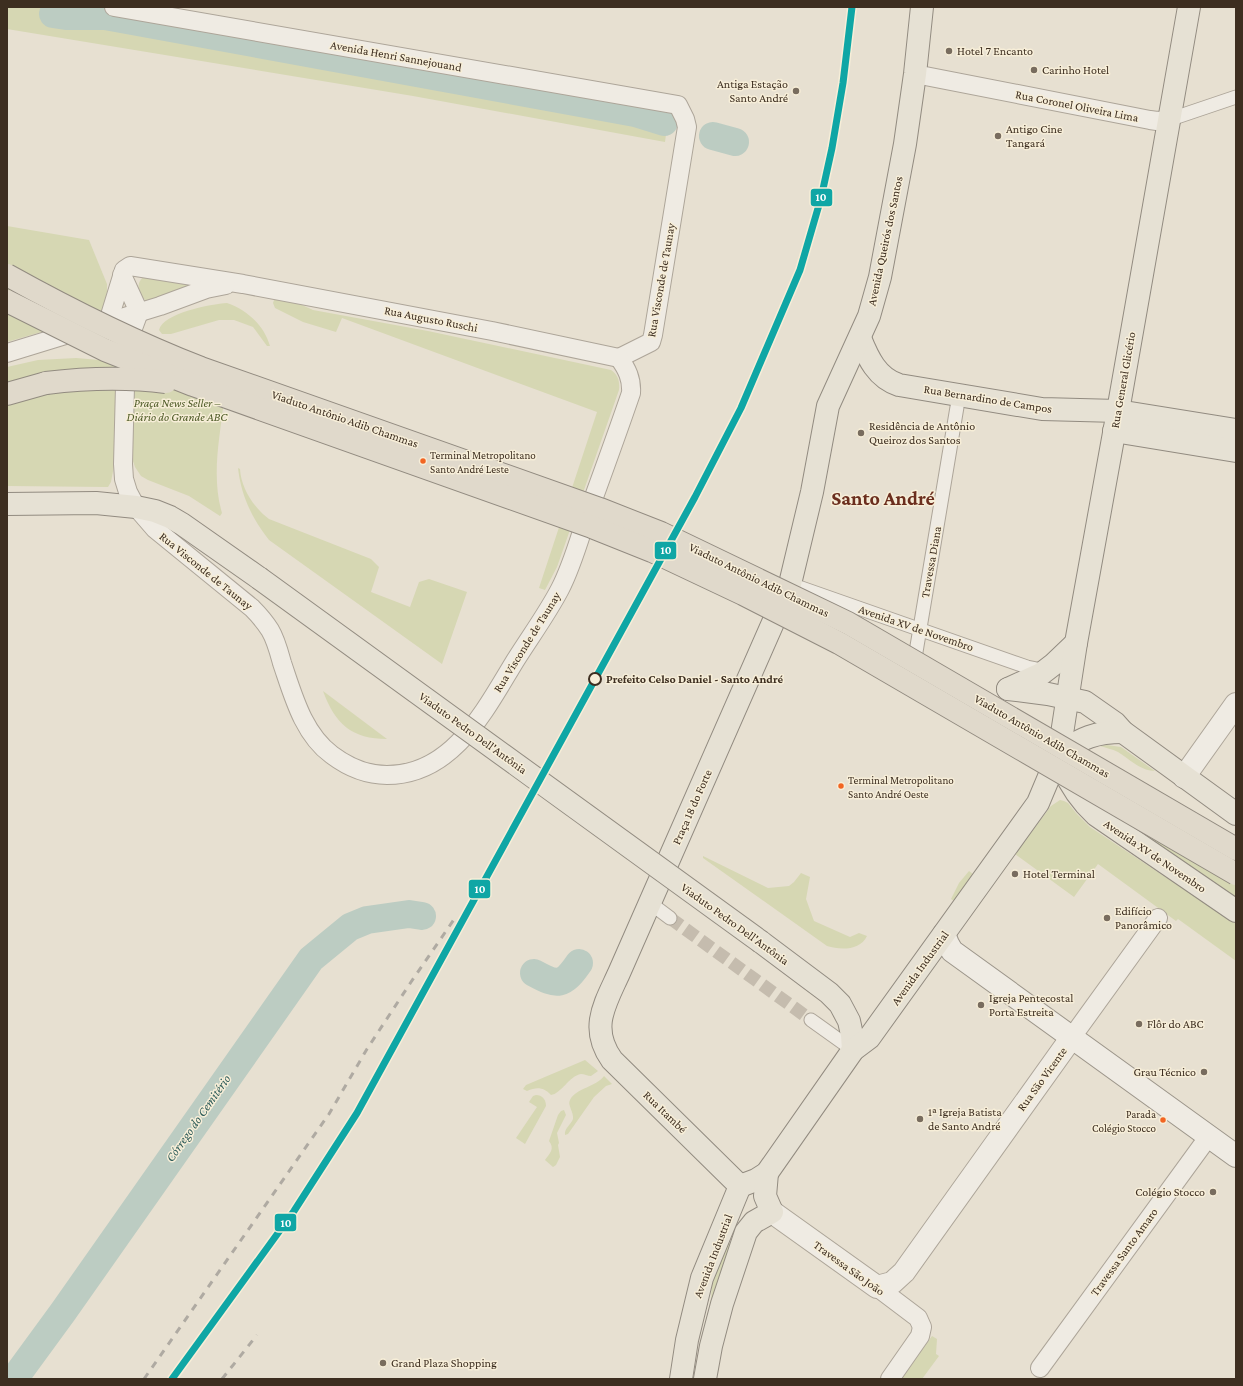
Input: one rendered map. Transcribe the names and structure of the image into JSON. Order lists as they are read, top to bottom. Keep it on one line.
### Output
{"streets":{"highway":["Viaduto Antônio Adib Chammas"],"main road":["Avenida Queirós dos Santos","Rua General Glicério","Rua Bernardino de Campos","Avenida XV de Novembro","Viaduto Pedro Dell'Antônia","Praça 18 do Forte","Avenida Industrial","Rua Itambé"],"street":["Avenida Henri Sannejouand","Rua Coronel Oliveira Lima","Rua Visconde de Taunay","Rua Augusto Ruschi","Travessa Diana","Rua São Vicente","Travessa Santo Amaro","Travessa São João"]},"crossings":[["Avenida Henri Sannejouand","Rua Visconde de Taunay"],["Rua Coronel Oliveira Lima","Avenida Queirós dos Santos"],["Rua Coronel Oliveira Lima","Rua General Glicério"],["Avenida Queirós dos Santos","Rua Bernardino de Campos"],["Avenida Queirós dos Santos","Avenida XV de Novembro"],["Avenida Queirós dos Santos","Praça 18 do Forte"],["Rua Visconde de Taunay","Rua Augusto Ruschi"],["Rua Visconde de Taunay","Viaduto Pedro Dell'Antônia"],["Rua General Glicério","Rua Bernardino de Campos"],["Rua General Glicério","Avenida XV de Novembro"],["Rua General Glicério","Avenida Industrial"],["Rua Bernardino de Campos","Travessa Diana"],["Travessa Diana","Avenida XV de Novembro"],["Avenida XV de Novembro","Praça 18 do Forte"],["Avenida XV de Novembro","Avenida Industrial"],["Viaduto Pedro Dell'Antônia","Avenida Industrial"],["Praça 18 do Forte","Rua Itambé"],["Avenida Industrial","Rua Itambé"],["Avenida Industrial","Travessa São João"],["Rua São Vicente","Travessa São João"]],"districts":["Santo André"],"water":["Córrego do Cemitério"],"parks":["Praça News Seller – Diário do Grande ABC"],"places":["Hotel 7 Encanto","Carinho Hotel","Antiga Estação Santo André","Antigo Cine Tangará","Residência de Antônio Queiroz dos Santos","Terminal Metropolitano Santo André Leste","Prefeito Celso Daniel - Santo André","Terminal Metropolitano Santo André Oeste","Hotel Terminal","Edifício Panorâmico","Igreja Pentecostal Porta Estreita","Flôr do ABC","Grau Técnico","1ª Igreja Batista de Santo André","Parada Colégio Stocco","Colégio Stocco","Grand Plaza Shopping"],"lines":["transit line 10"]}
